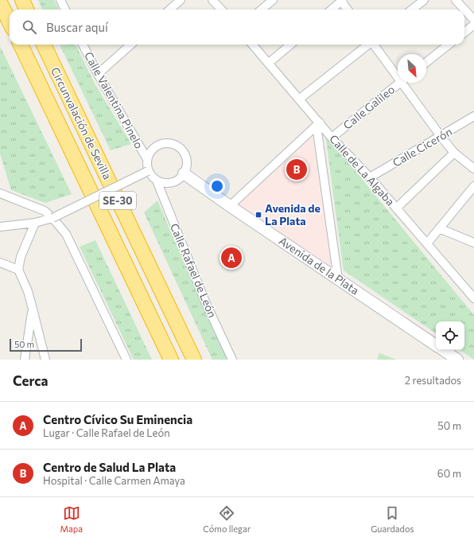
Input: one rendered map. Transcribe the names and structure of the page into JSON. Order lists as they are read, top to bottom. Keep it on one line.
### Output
{"streets":{"highway":["Circunvalación de Sevilla","SE-30"],"street":["Calle Valentina Pinelo","Calle Galileo","Calle Cicerón","Calle de La Algaba","Avenida de la Plata","Calle Rafael de León"]},"crossings":[["Calle Valentina Pinelo","Avenida de la Plata"],["Calle Valentina Pinelo","Calle Rafael de León"],["Calle Galileo","Calle de La Algaba"],["Calle Cicerón","Calle de La Algaba"],["Avenida de la Plata","Calle Rafael de León"]],"places":{"transit":["Avenida de La Plata"]},"scale_bar":"50 m","north":"bottom right","page":{"search":"Buscar aquí","pins":["B","A"],"scale":"50 m","heading":["Cerca","2 resultados"],"list":[{"mark":"A","name":"Centro Cívico Su Eminencia","note":"Lugar · Calle Rafael de León","value":"50 m"},{"mark":"B","name":"Centro de Salud La Plata","note":"Hospital · Calle Carmen Amaya","value":"60 m"}],"nav":["Mapa","Cómo llegar","Guardados"]}}
